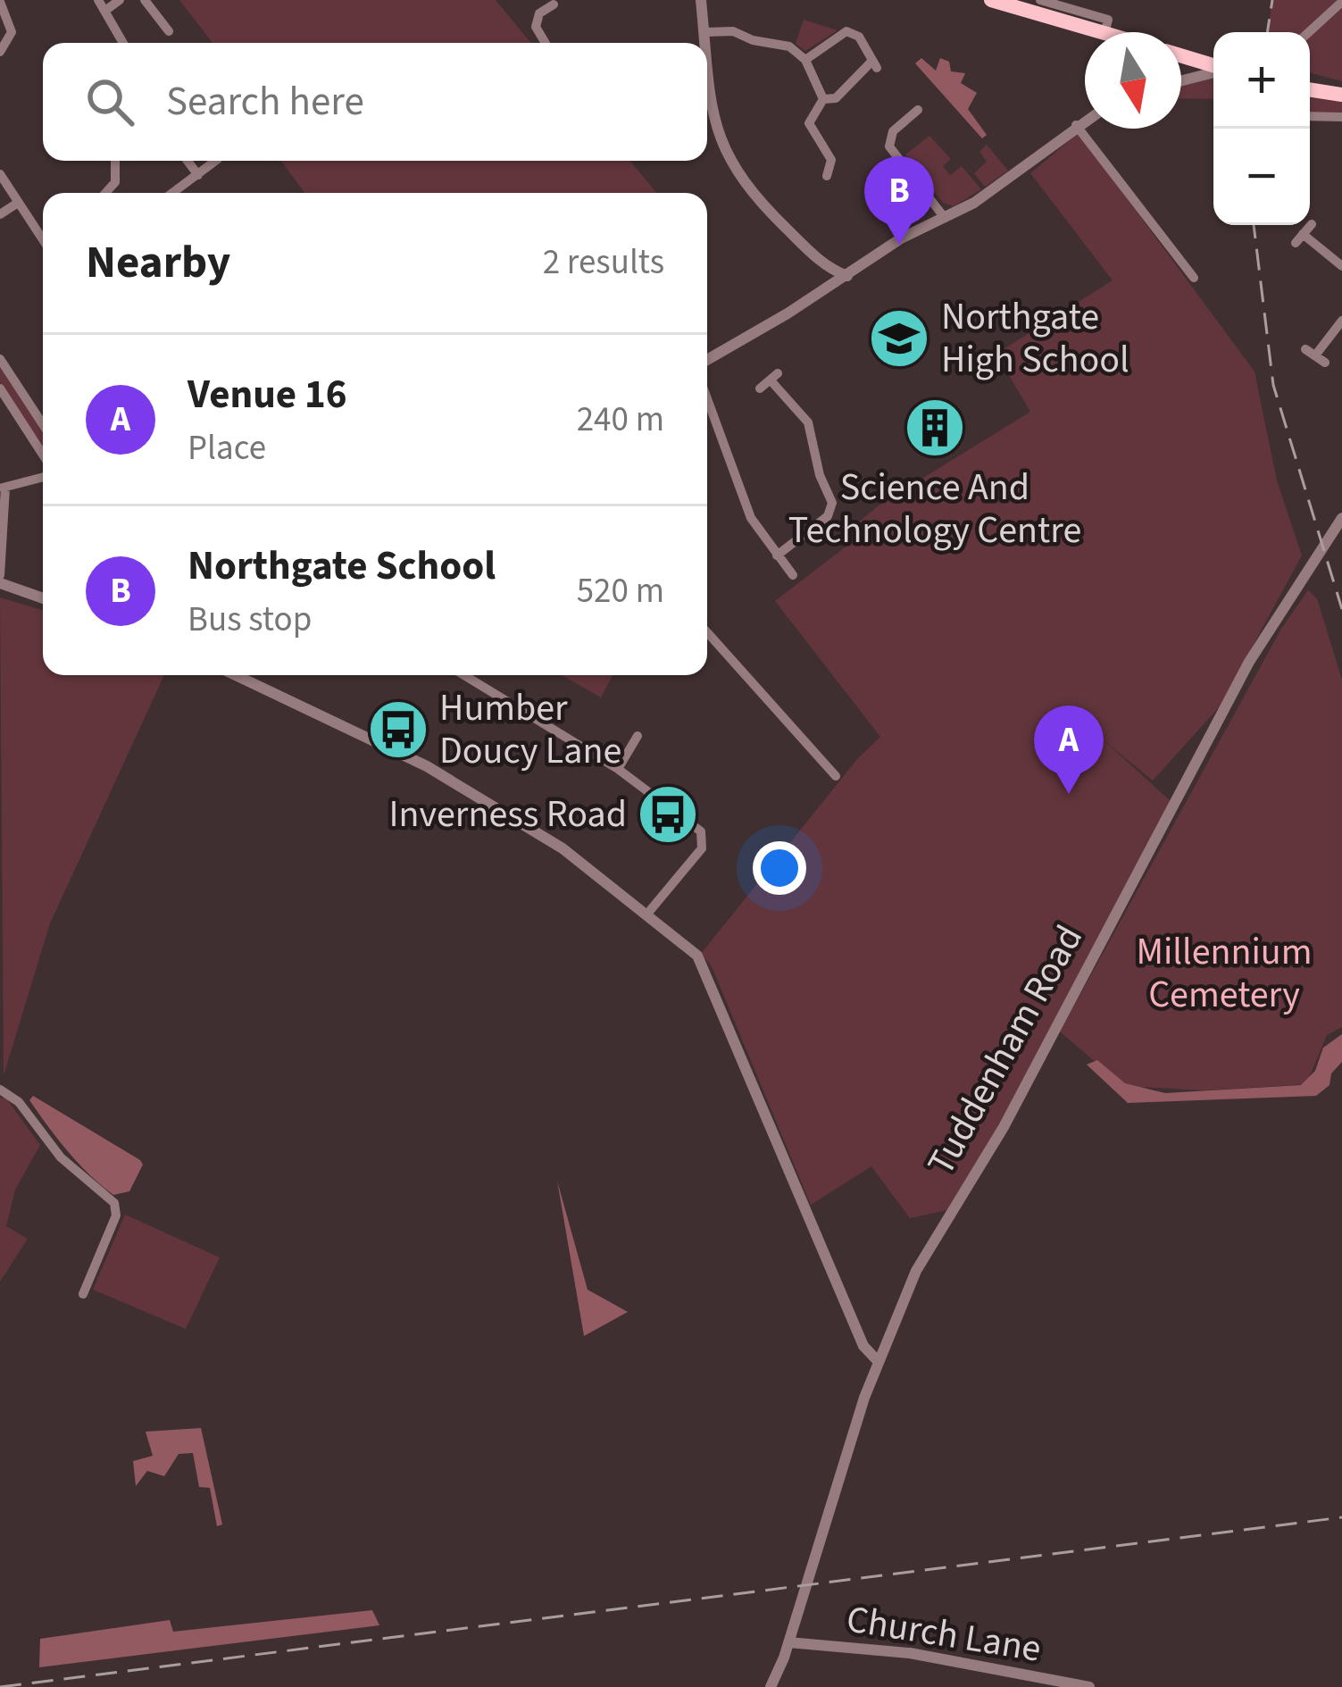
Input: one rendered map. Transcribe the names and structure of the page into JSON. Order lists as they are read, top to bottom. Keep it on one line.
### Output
{"streets":{"street":["Tuddenham Road","Church Lane"]},"crossings":[["Tuddenham Road","Church Lane"]],"parks":["Millennium Cemetery"],"places":{"school or university":["Northgate High School"],"building":["Science And Technology Centre"],"bus stop":["Humber Doucy Lane","Inverness Road"]},"north":"bottom","page":{"map_buttons":["+","−"],"search":"Search here","pins":["B","A"],"heading":["Nearby","2 results"],"list":[{"mark":"A","name":"Venue 16","note":"Place","value":"240 m"},{"mark":"B","name":"Northgate School","note":"Bus stop","value":"520 m"}]}}
